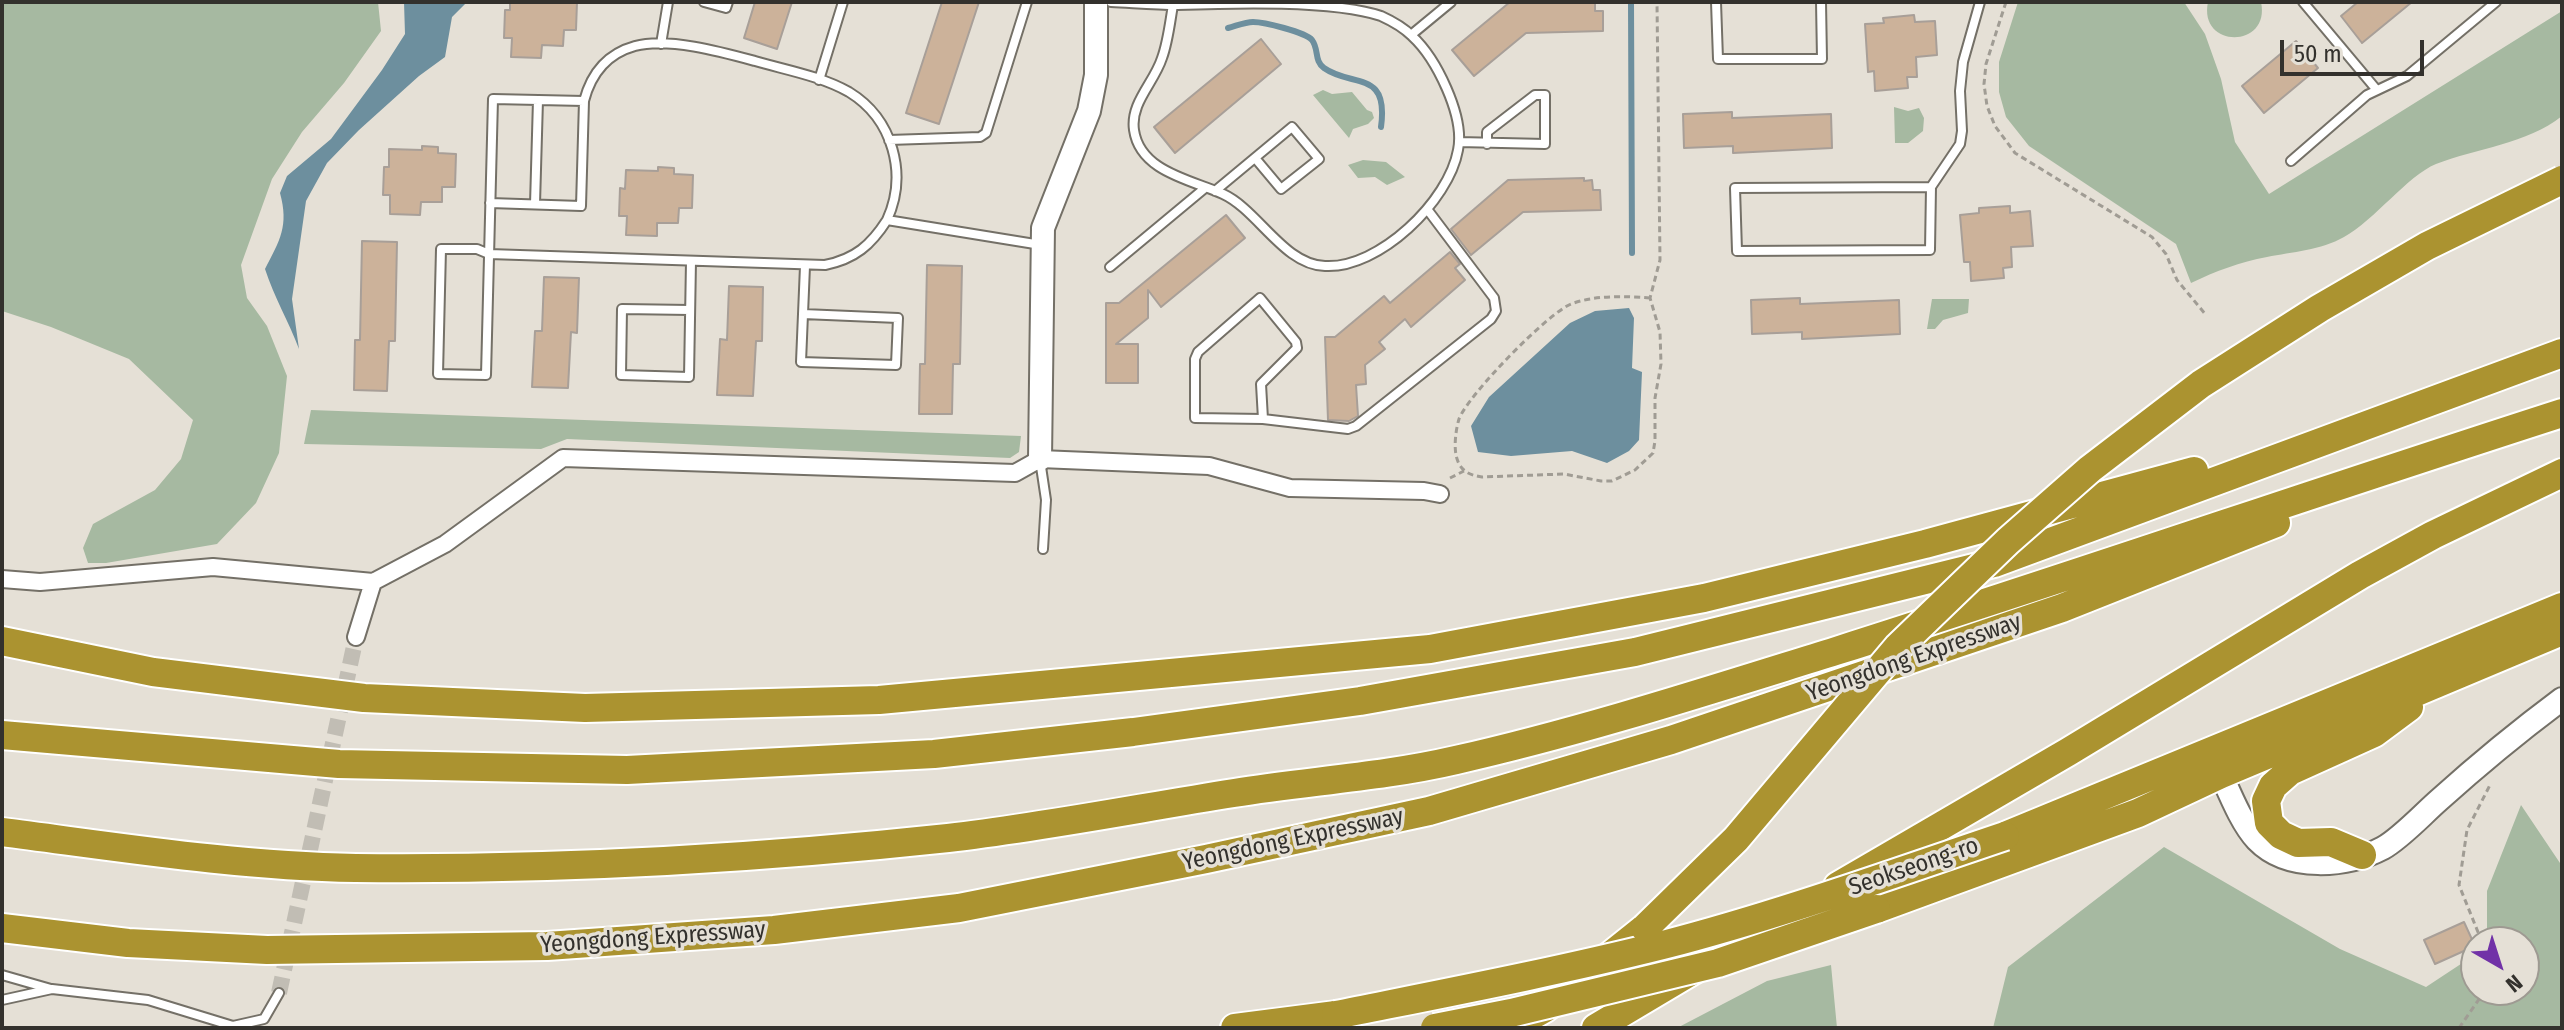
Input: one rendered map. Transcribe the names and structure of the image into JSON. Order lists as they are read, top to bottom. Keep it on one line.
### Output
{"streets":{"highway":["Yeongdong Expressway","Seokseong-ro"]},"scale_bar":"50 m","north":"bottom right"}
